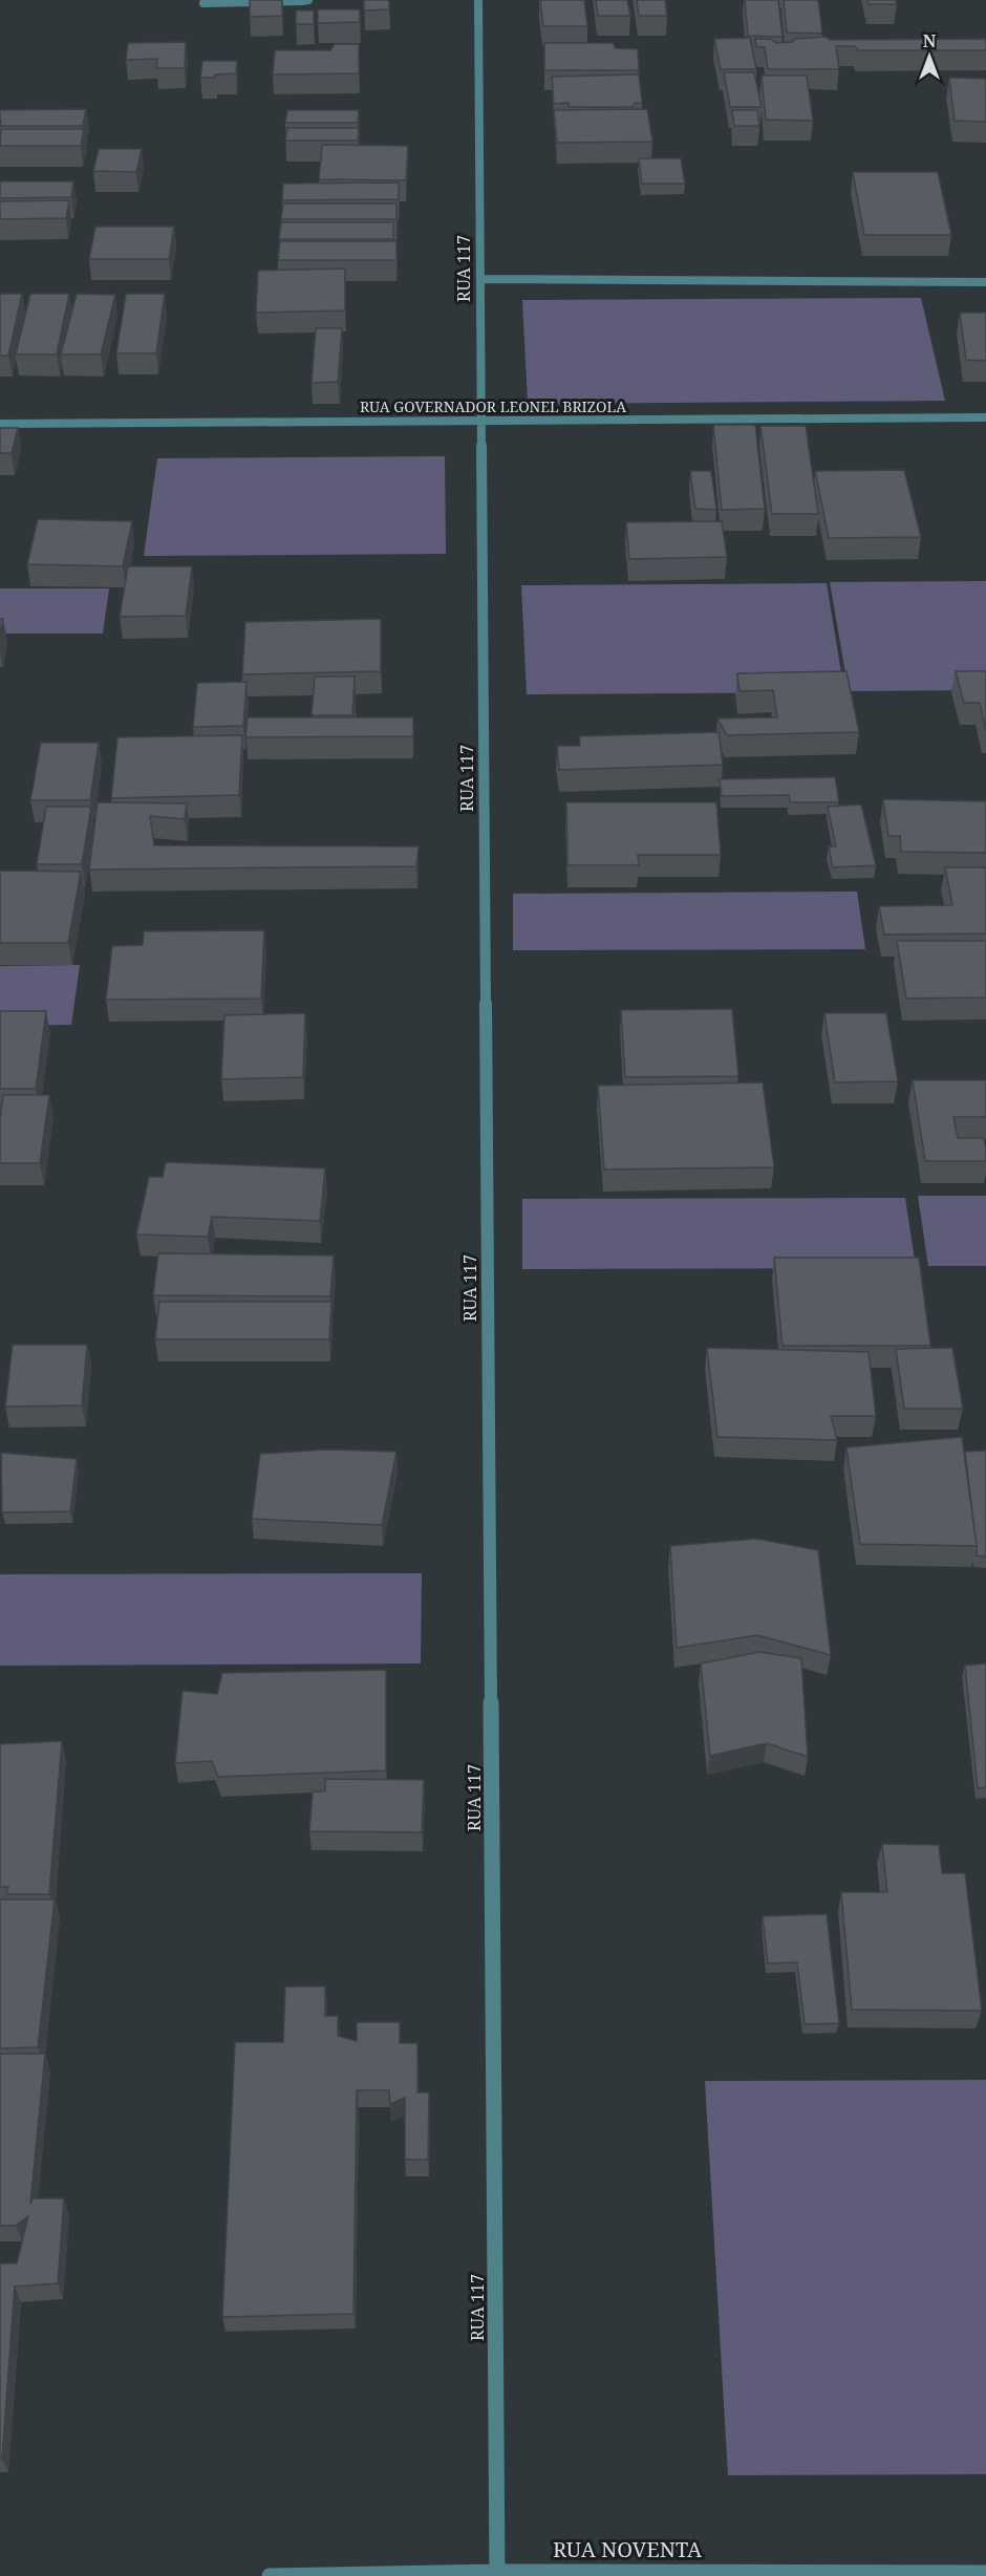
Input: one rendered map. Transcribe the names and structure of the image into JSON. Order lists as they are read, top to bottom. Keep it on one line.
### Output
{"streets":{"street":["RUA 117","RUA GOVERNADOR LEONEL BRIZOLA","RUA NOVENTA"]},"crossings":[["RUA 117","RUA GOVERNADOR LEONEL BRIZOLA"],["RUA 117","RUA NOVENTA"]],"north":"top"}
